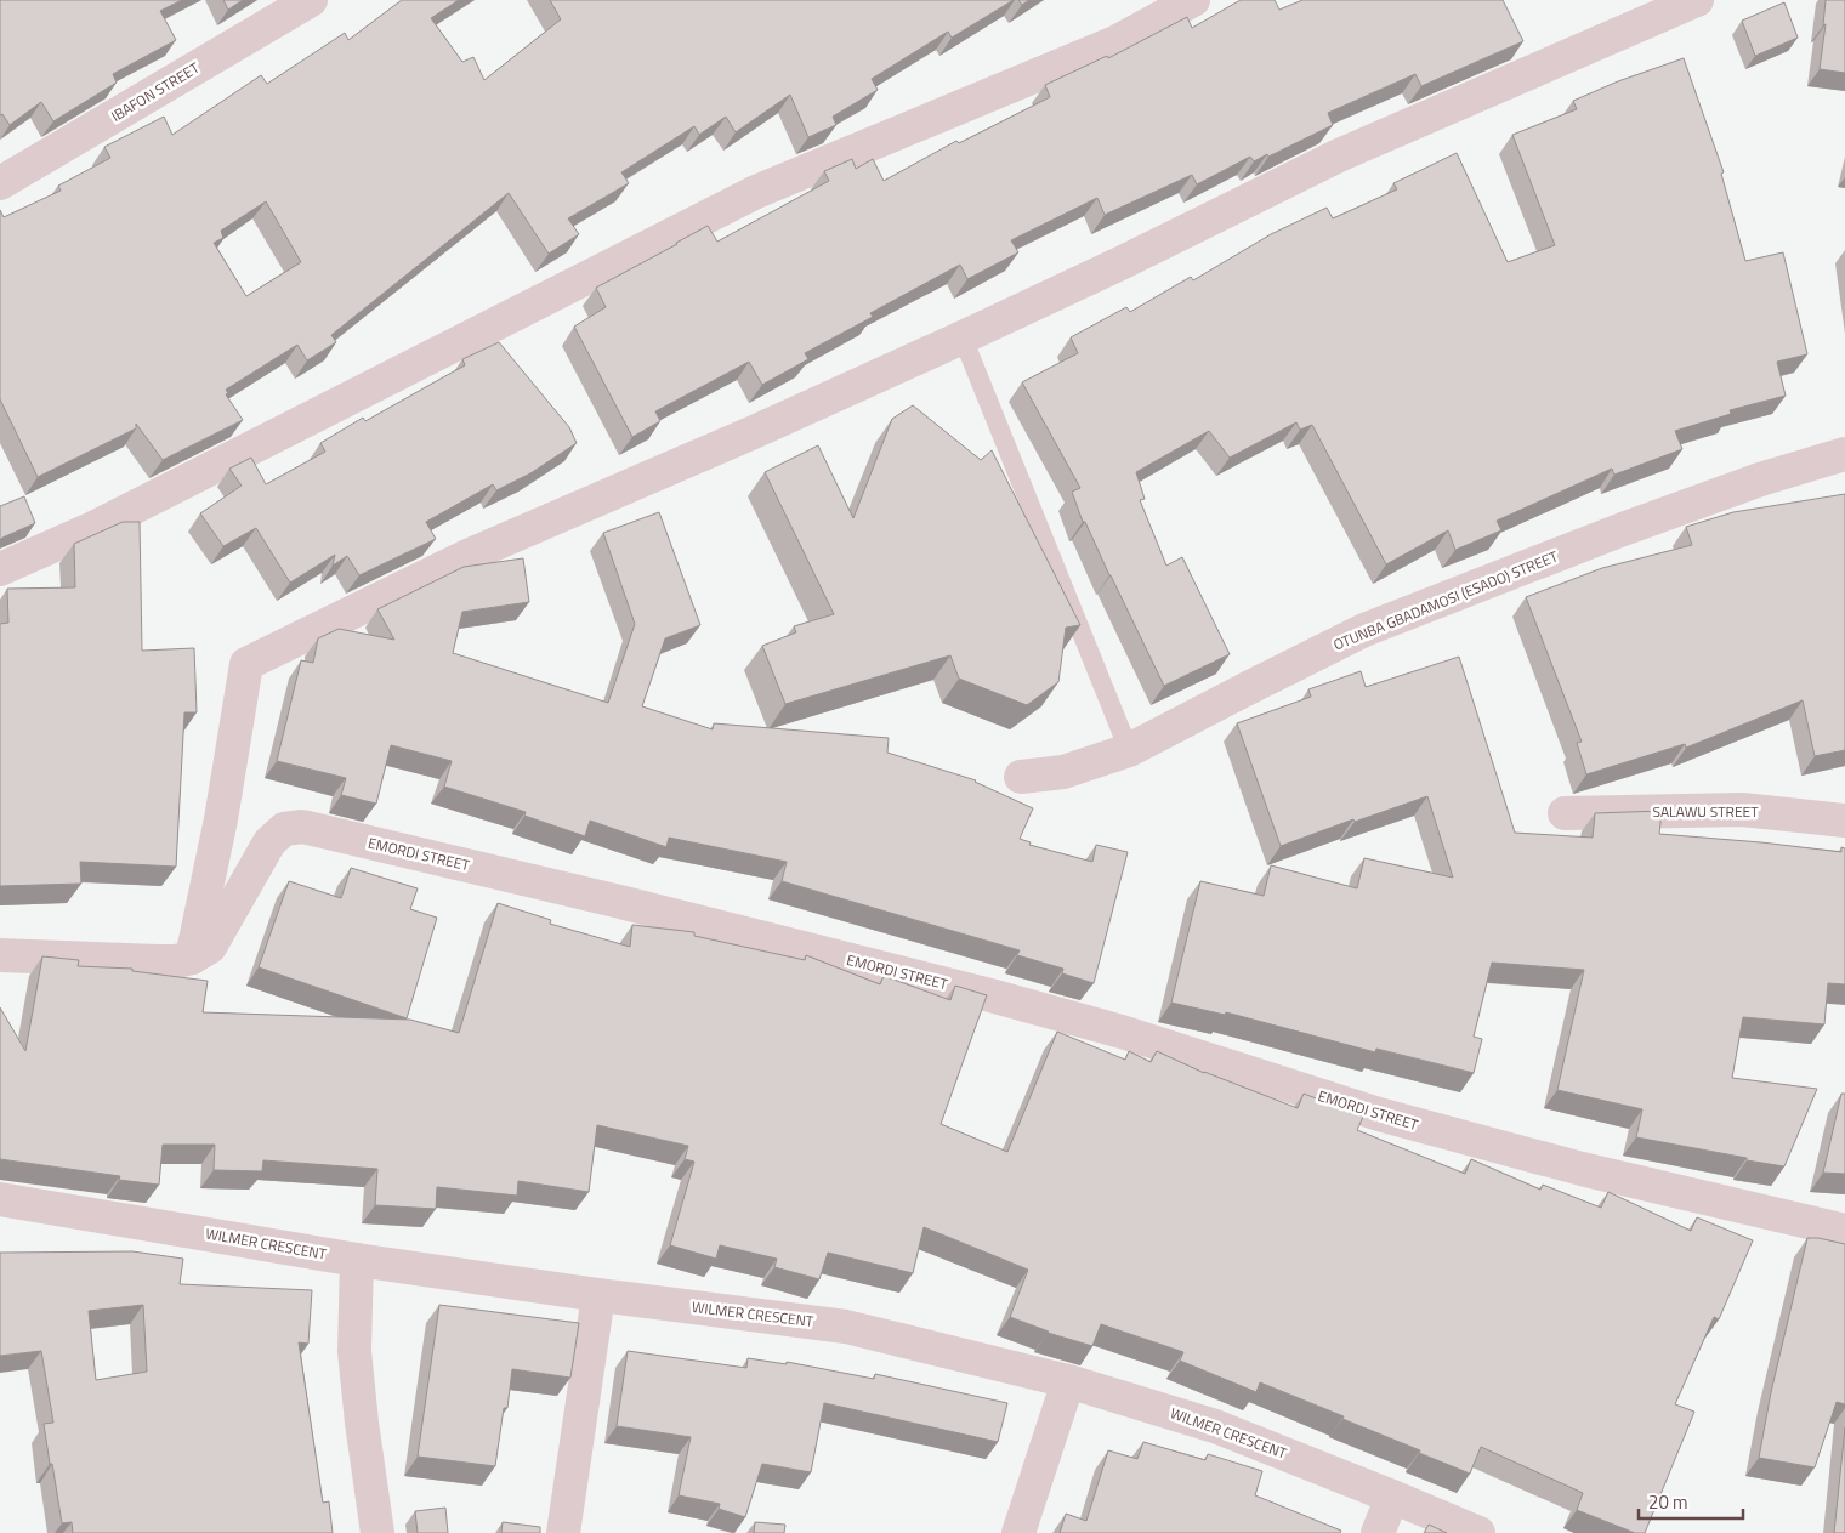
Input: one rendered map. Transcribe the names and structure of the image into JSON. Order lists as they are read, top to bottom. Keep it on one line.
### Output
{"streets":{"street":["IBAFON STREET","OTUNBA GBADAMOSI (ESADO) STREET","SALAWU STREET","EMORDI STREET","WILMER CRESCENT"]},"scale_bar":"20 m"}
